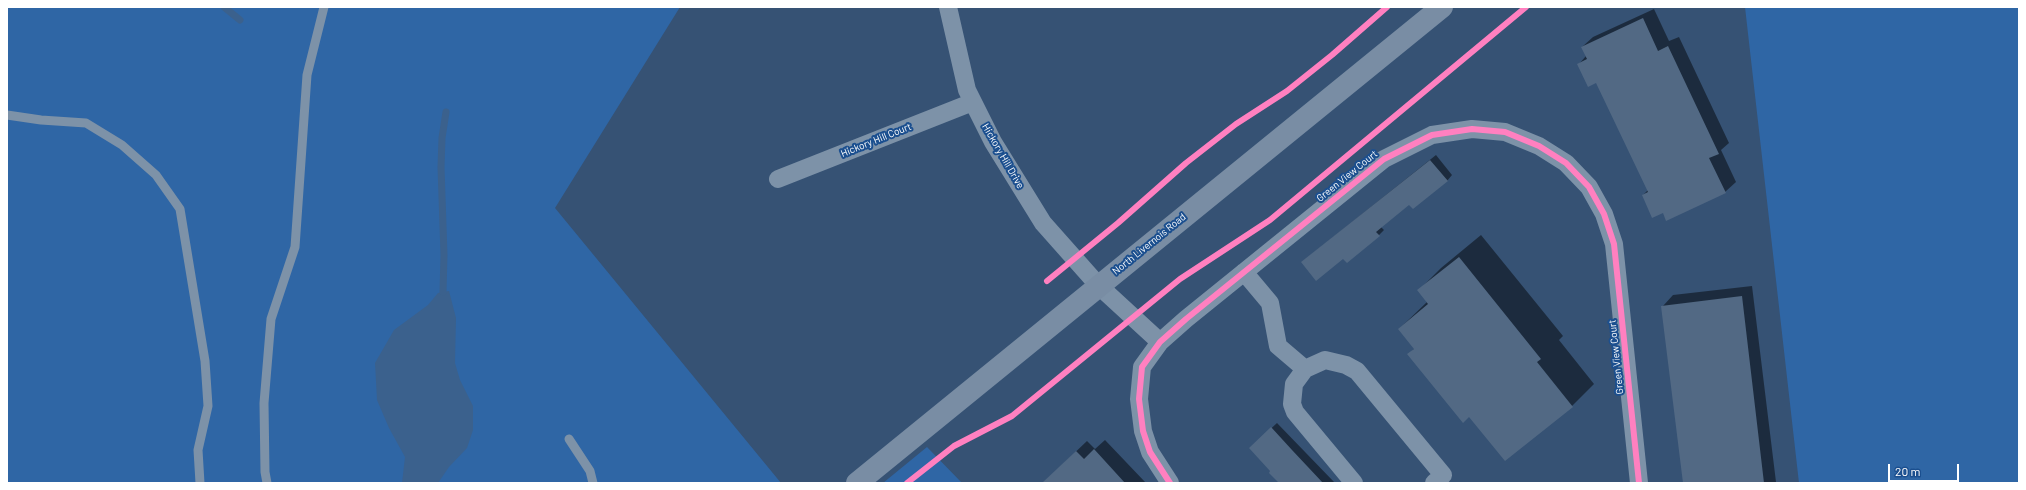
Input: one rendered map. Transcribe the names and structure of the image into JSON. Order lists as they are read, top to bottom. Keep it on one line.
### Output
{"streets":{"main road":["North Livernois Road"],"street":["Hickory Hill Court","Hickory Hill Drive","Green View Court"]},"crossings":[["Hickory Hill Court","Hickory Hill Drive"],["Hickory Hill Drive","North Livernois Road"]],"scale_bar":"20 m"}
